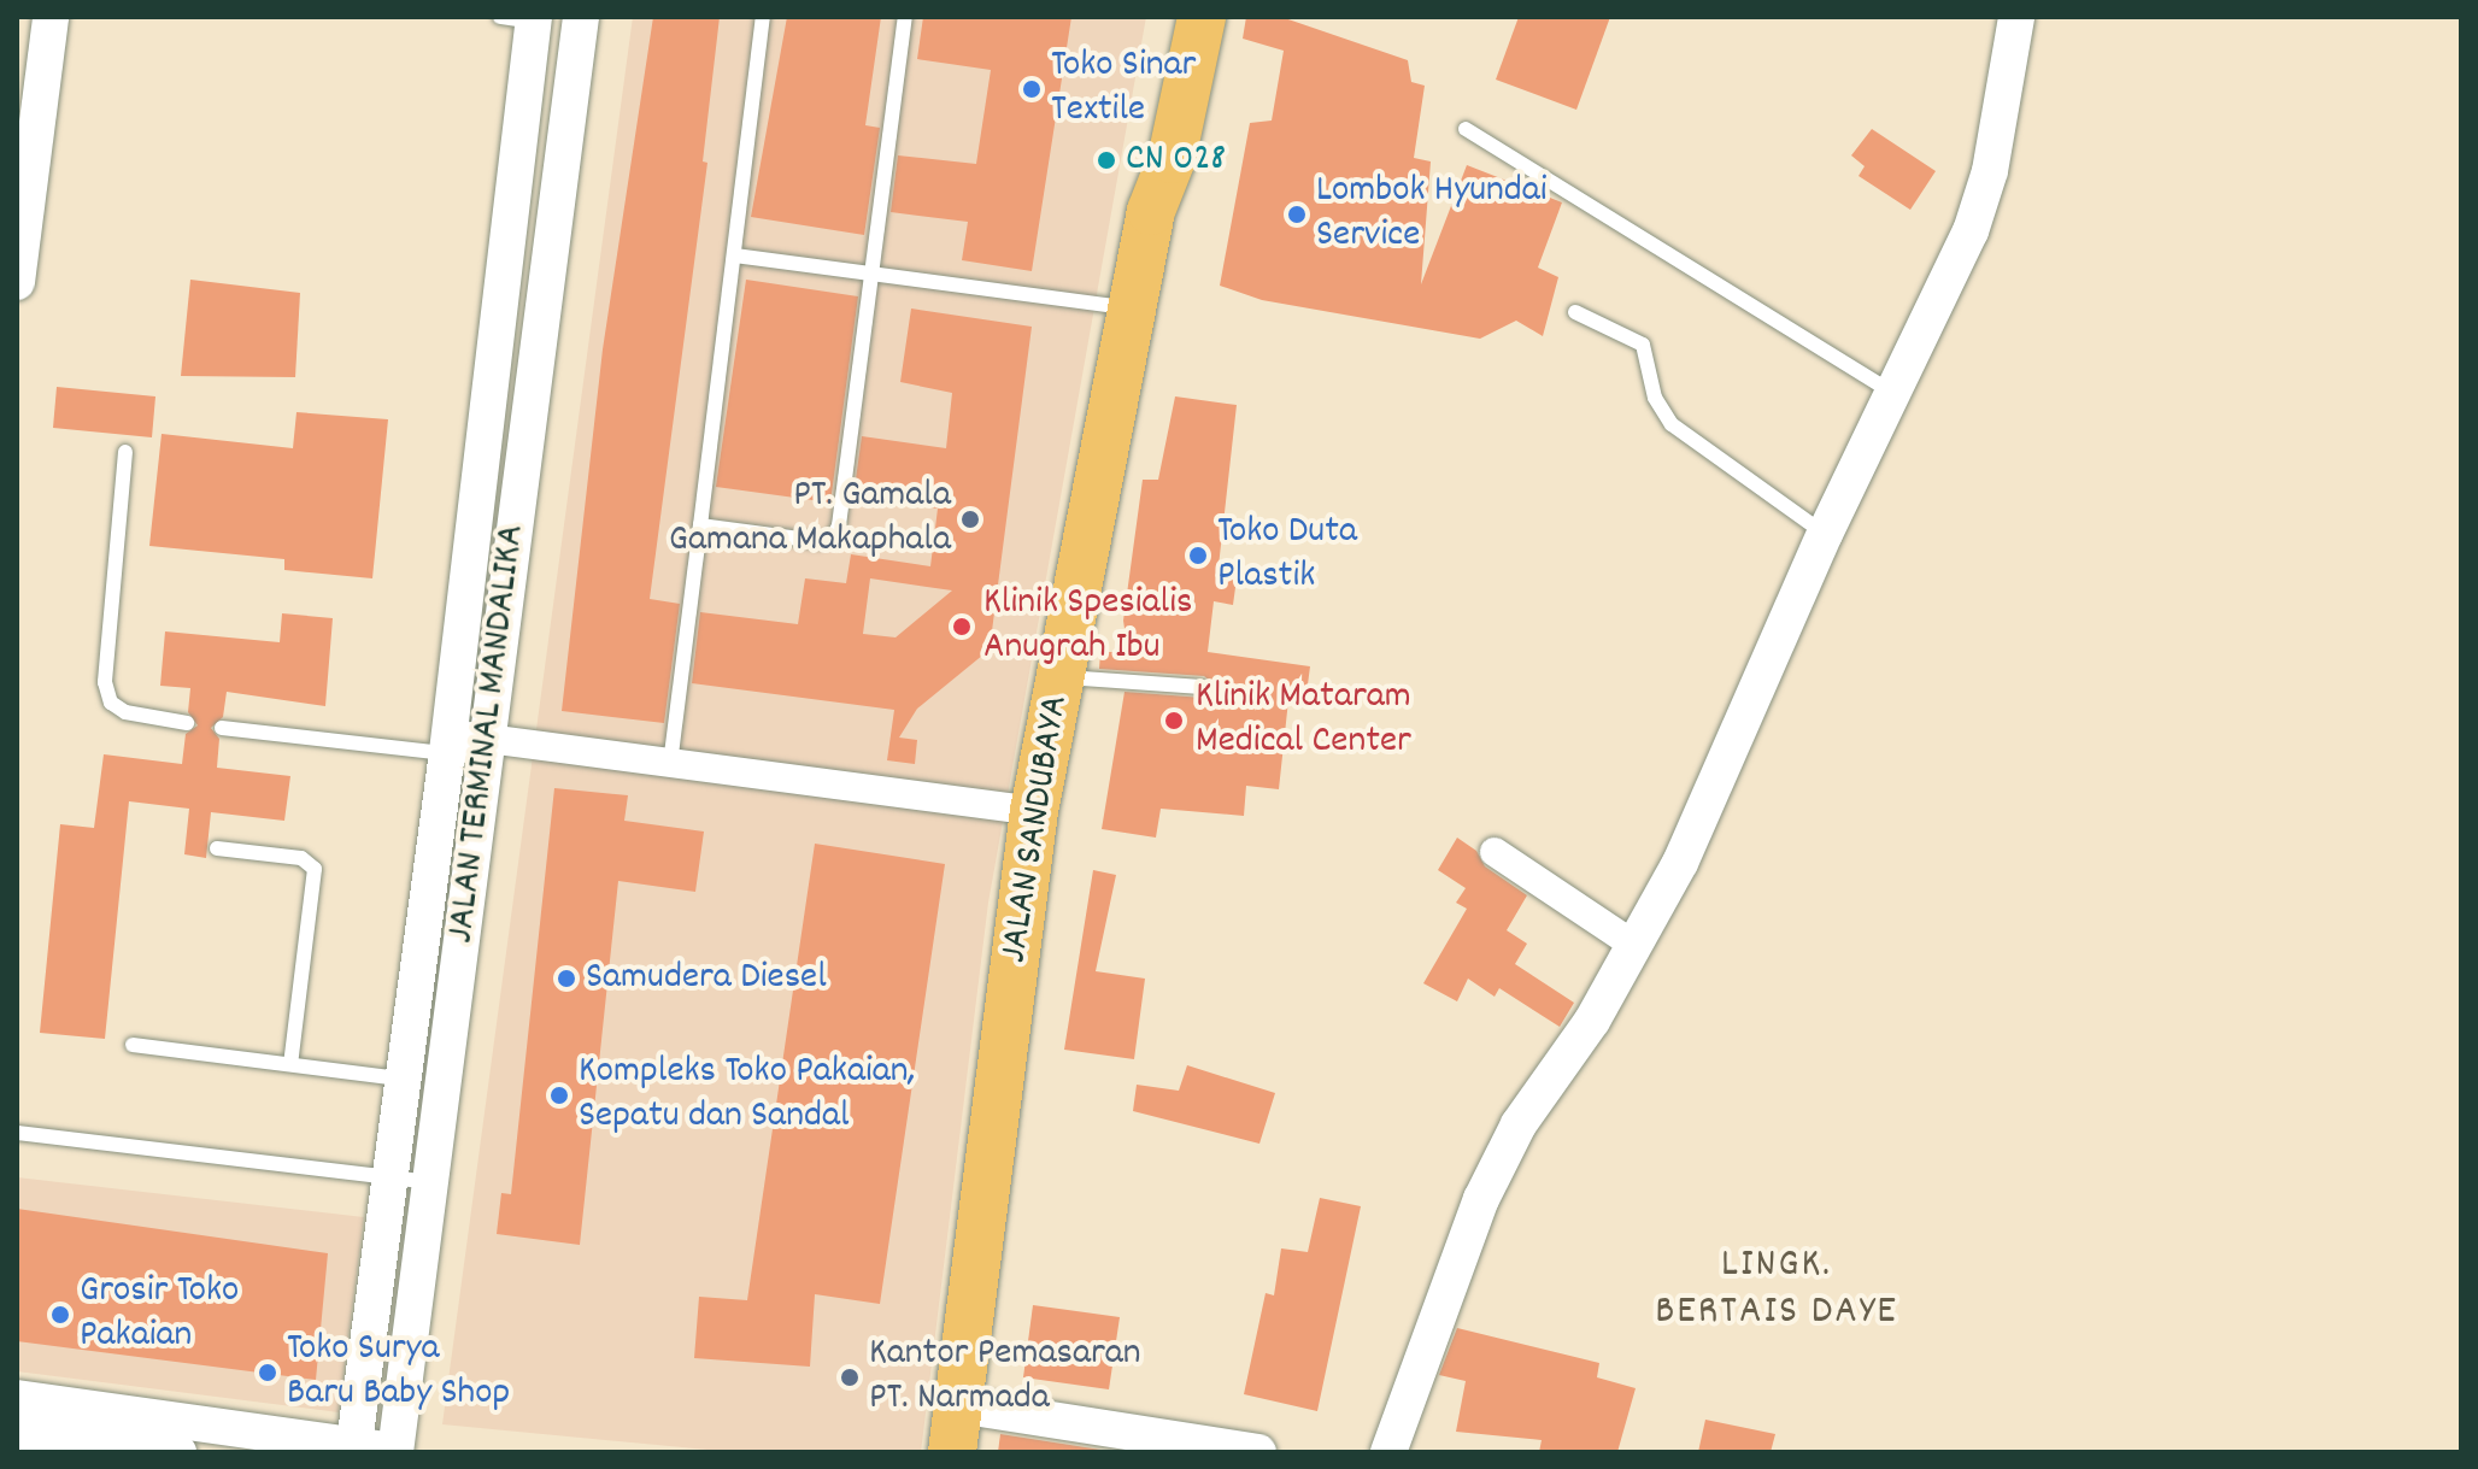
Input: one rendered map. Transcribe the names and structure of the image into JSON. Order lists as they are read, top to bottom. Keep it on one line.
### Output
{"streets":{"highway":["JALAN SANDUBAYA"],"street":["JALAN TERMINAL MANDALIKA"]},"districts":["LINGK. BERTAIS DAYE"],"places":["Toko Sinar Textile","CN 028","Lombok Hyundai Service","PT. Gamala Gamana Makaphala","Toko Duta Plastik","Klinik Spesialis Anugrah Ibu","Klinik Mataram Medical Center","Samudera Diesel","Kompleks Toko Pakaian, Sepatu dan Sandal","Grosir Toko Pakaian","Toko Surya Baru Baby Shop","Kantor Pemasaran PT. Narmada"]}
